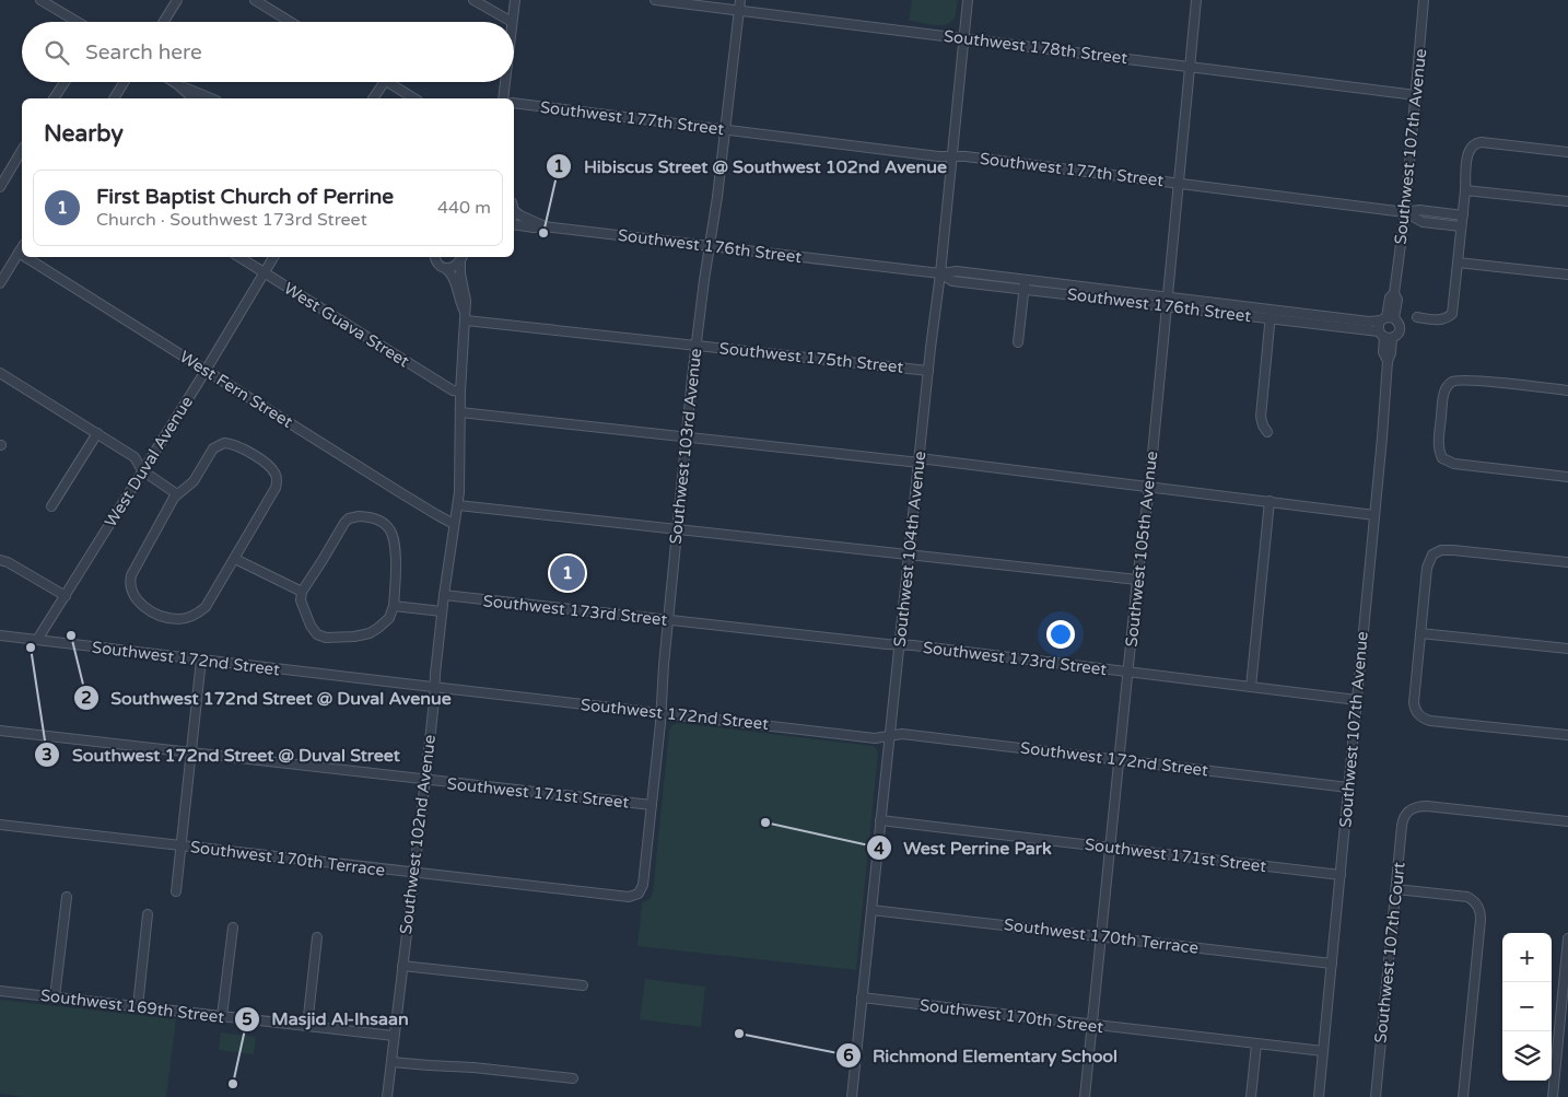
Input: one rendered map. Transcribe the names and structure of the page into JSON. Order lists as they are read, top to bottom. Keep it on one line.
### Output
{"streets":{"street":["Southwest 178th Street","Southwest 177th Street","Southwest 107th Avenue","Southwest 176th Street","West Guava Street","Southwest 175th Street","West Fern Street","Southwest 103rd Avenue","West Duval Avenue","Southwest 104th Avenue","Southwest 105th Avenue","Southwest 173rd Street","Southwest 172nd Street","Southwest 171st Street","Southwest 102nd Avenue","Southwest 170th Terrace","Southwest 107th Court","Southwest 169th Street","Southwest 170th Street"]},"crossings":[["Southwest 178th Street","Southwest 107th Avenue"],["Southwest 178th Street","Southwest 103rd Avenue"],["Southwest 178th Street","Southwest 104th Avenue"],["Southwest 178th Street","Southwest 105th Avenue"],["Southwest 177th Street","Southwest 107th Avenue"],["Southwest 177th Street","Southwest 103rd Avenue"],["Southwest 177th Street","Southwest 104th Avenue"],["Southwest 177th Street","Southwest 105th Avenue"],["Southwest 107th Avenue","Southwest 176th Street"],["Southwest 107th Avenue","Southwest 173rd Street"],["Southwest 107th Avenue","Southwest 172nd Street"],["Southwest 107th Avenue","Southwest 171st Street"],["Southwest 107th Avenue","Southwest 170th Terrace"],["Southwest 107th Avenue","Southwest 170th Street"],["Southwest 176th Street","Southwest 103rd Avenue"],["Southwest 176th Street","Southwest 104th Avenue"],["Southwest 176th Street","Southwest 105th Avenue"],["West Guava Street","West Duval Avenue"],["West Guava Street","Southwest 102nd Avenue"],["Southwest 175th Street","Southwest 103rd Avenue"],["Southwest 175th Street","Southwest 104th Avenue"],["Southwest 175th Street","Southwest 102nd Avenue"],["West Fern Street","West Duval Avenue"],["West Fern Street","Southwest 102nd Avenue"],["Southwest 103rd Avenue","Southwest 173rd Street"],["Southwest 103rd Avenue","Southwest 172nd Street"],["Southwest 103rd Avenue","Southwest 171st Street"],["Southwest 103rd Avenue","Southwest 170th Terrace"],["West Duval Avenue","Southwest 172nd Street"],["Southwest 104th Avenue","Southwest 173rd Street"],["Southwest 104th Avenue","Southwest 172nd Street"],["Southwest 104th Avenue","Southwest 171st Street"],["Southwest 104th Avenue","Southwest 170th Terrace"],["Southwest 104th Avenue","Southwest 170th Street"],["Southwest 105th Avenue","Southwest 173rd Street"],["Southwest 105th Avenue","Southwest 172nd Street"],["Southwest 105th Avenue","Southwest 171st Street"],["Southwest 105th Avenue","Southwest 170th Terrace"],["Southwest 105th Avenue","Southwest 170th Street"],["Southwest 173rd Street","Southwest 102nd Avenue"],["Southwest 172nd Street","Southwest 102nd Avenue"],["Southwest 171st Street","Southwest 102nd Avenue"],["Southwest 102nd Avenue","Southwest 170th Terrace"],["Southwest 102nd Avenue","Southwest 169th Street"]],"places":["Hibiscus Street @ Southwest 102nd Avenue","Southwest 172nd Street @ Duval Avenue","Southwest 172nd Street @ Duval Street","West Perrine Park","Richmond Elementary School","Masjid Al-Ihsaan"],"page":{"search":"Search here","heading":"Nearby","list":[{"mark":"1","name":"First Baptist Church of Perrine","note":"Church · Southwest 173rd Street","value":"440 m"}],"pins":"1","map_buttons":["+","−"]}}
